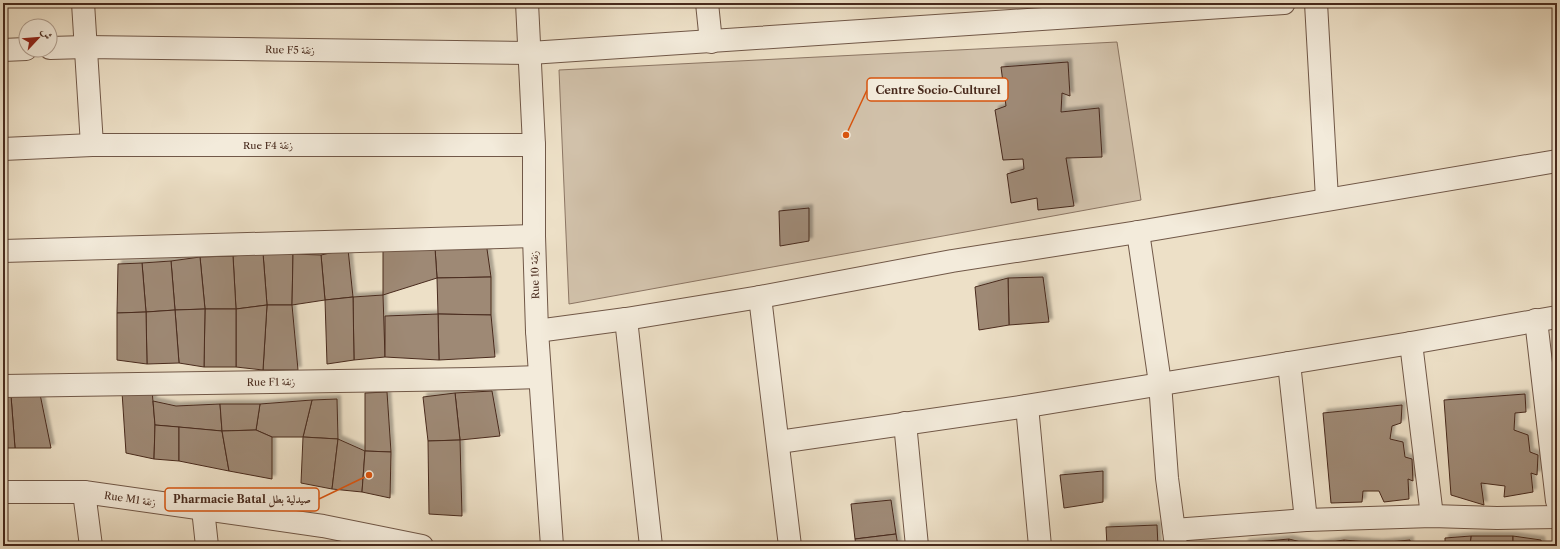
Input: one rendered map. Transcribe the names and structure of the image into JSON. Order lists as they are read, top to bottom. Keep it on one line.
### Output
{"streets":{"street":["Rue F5 زنقة","Rue F4 زنقة","Rue 10 زنقة","Rue F1 زنقة","Rue M1 زنقة"]},"crossings":[["Rue F5 زنقة","Rue 10 زنقة"],["Rue F4 زنقة","Rue 10 زنقة"],["Rue 10 زنقة","Rue F1 زنقة"]],"places":["Centre Socio-Culturel","Pharmacie Batal صيدلية بطل"],"north":"top right"}
